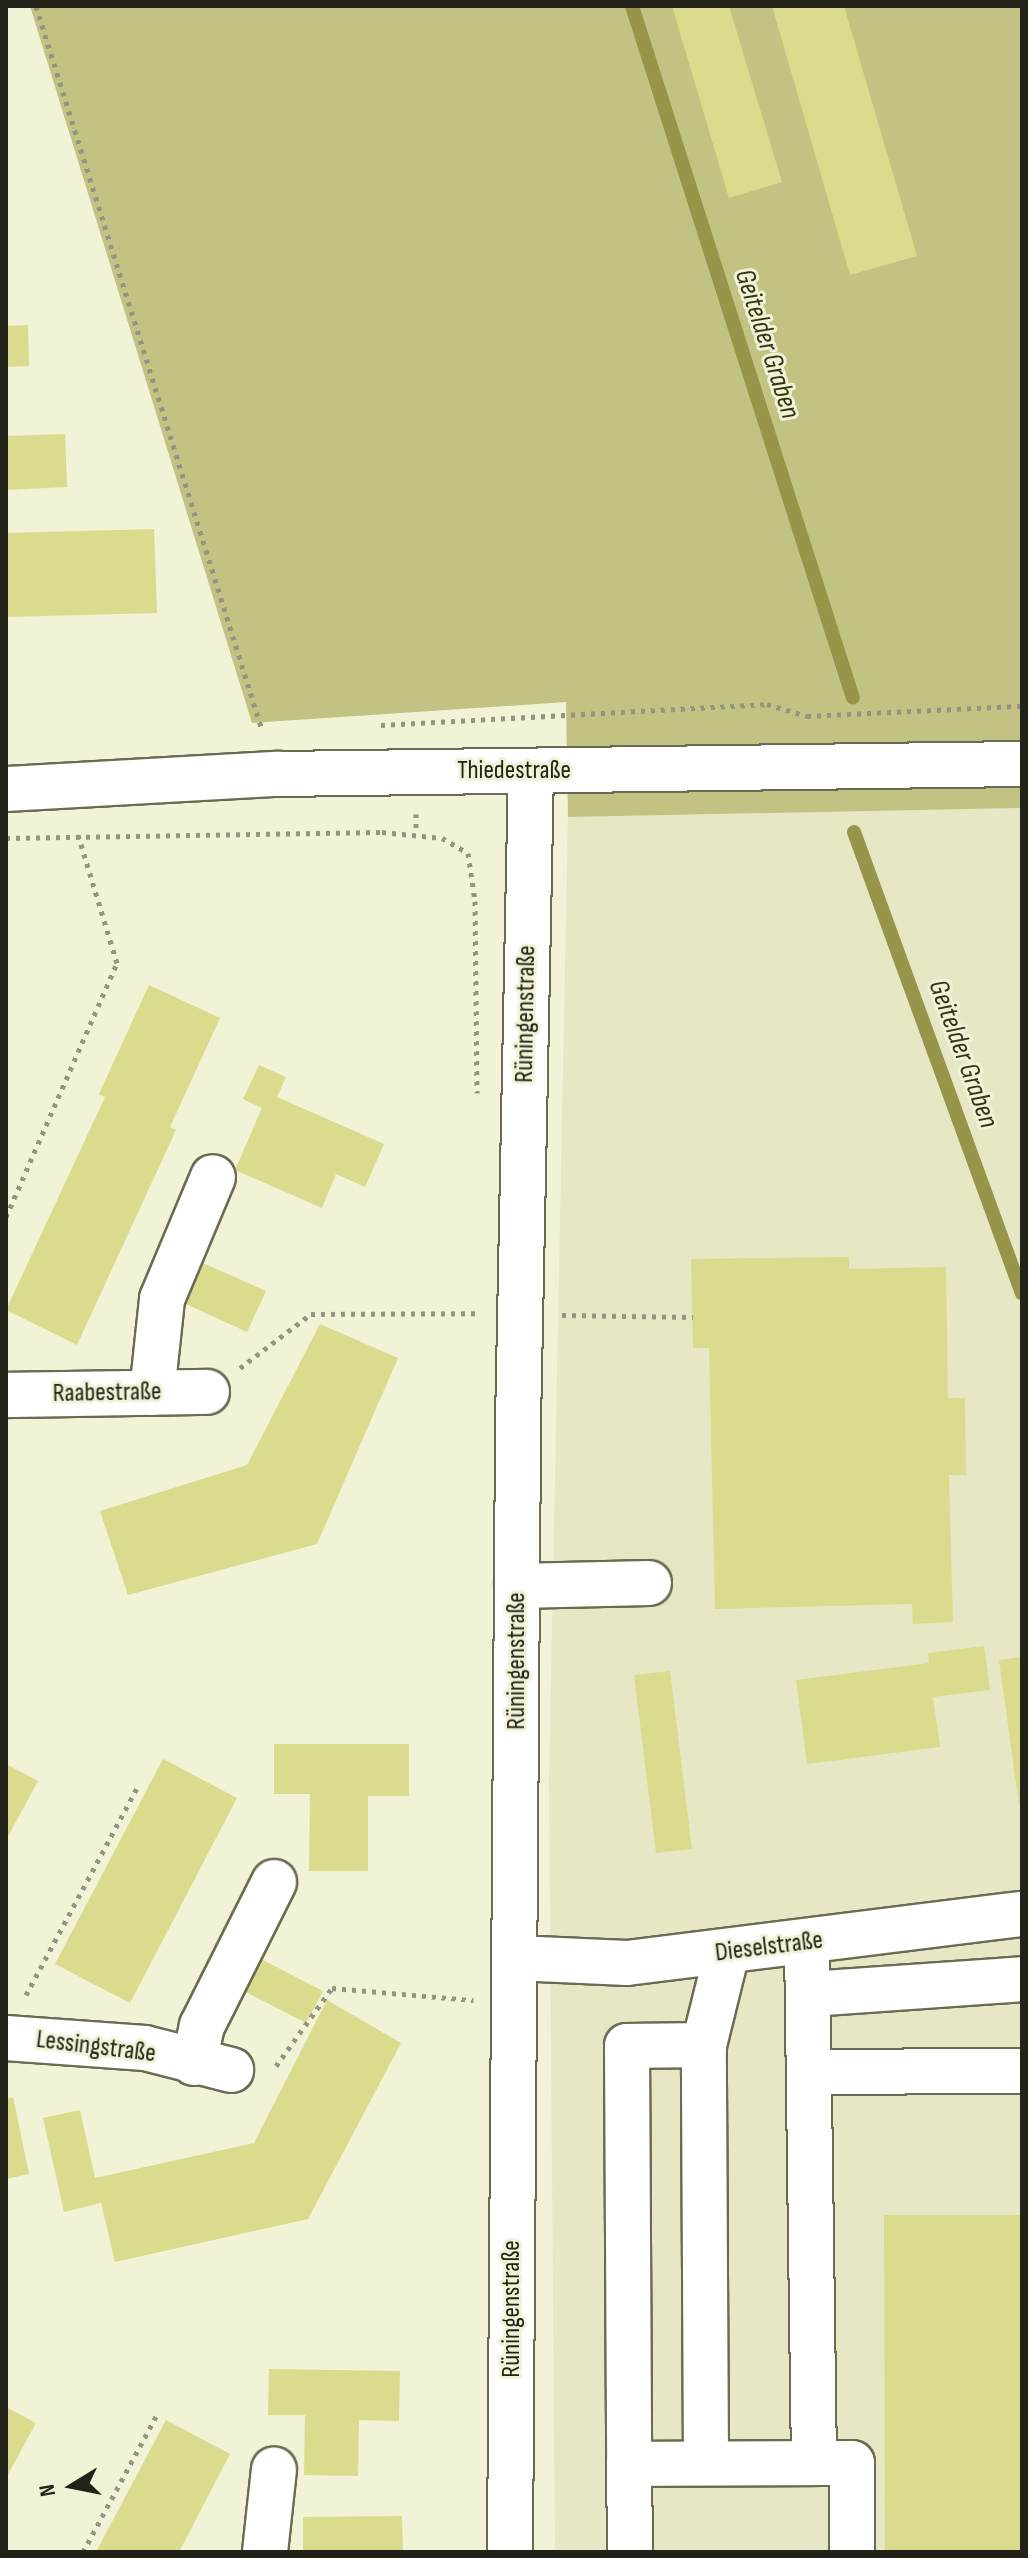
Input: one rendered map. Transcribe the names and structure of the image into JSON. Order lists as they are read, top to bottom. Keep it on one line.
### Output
{"streets":{"street":["Thiedestraße","Rüningenstraße","Raabestraße","Dieselstraße","Lessingstraße"]},"crossings":[["Thiedestraße","Rüningenstraße"],["Rüningenstraße","Dieselstraße"]],"water":["Geitelder Graben"],"north":"left"}
